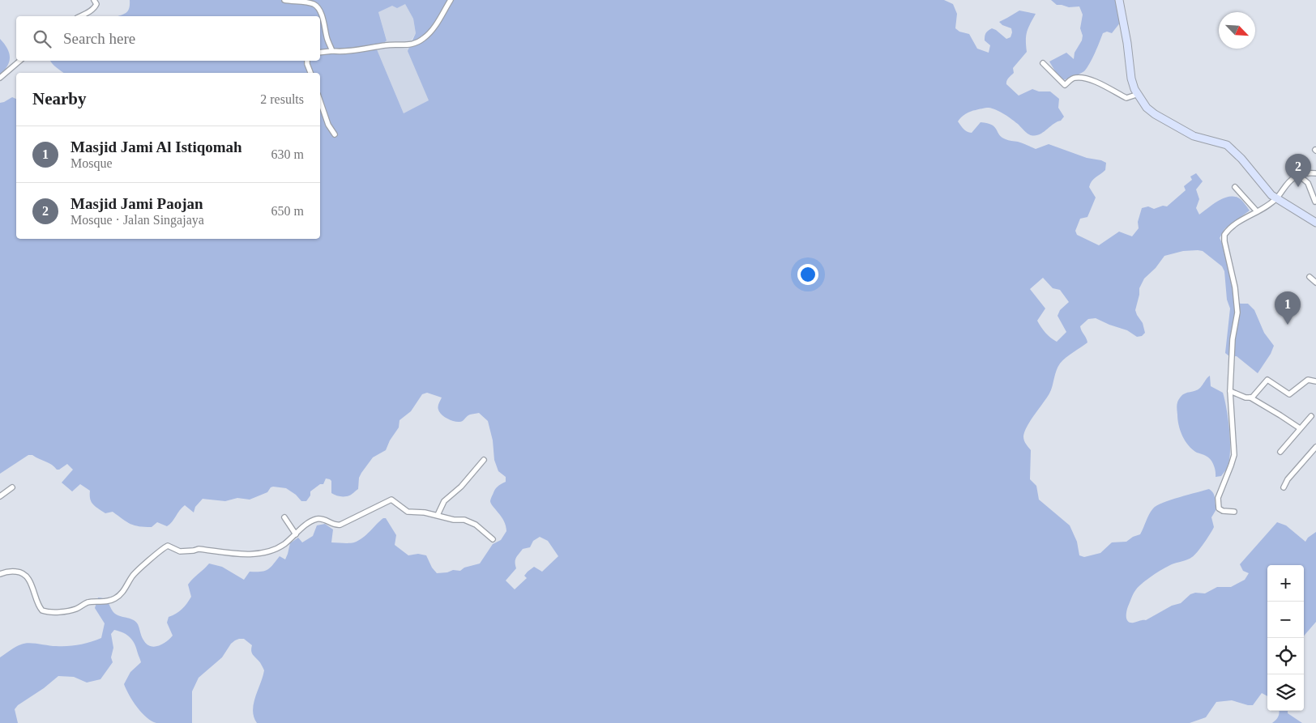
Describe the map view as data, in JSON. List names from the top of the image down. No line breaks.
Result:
{"north":"bottom right","page":{"search":"Search here","heading":["Nearby","2 results"],"list":[{"mark":"1","name":"Masjid Jami Al Istiqomah","note":"Mosque","value":"630 m"},{"mark":"2","name":"Masjid Jami Paojan","note":"Mosque · Jalan Singajaya","value":"650 m"}],"pins":["2","1"],"map_buttons":["+","−"]}}
